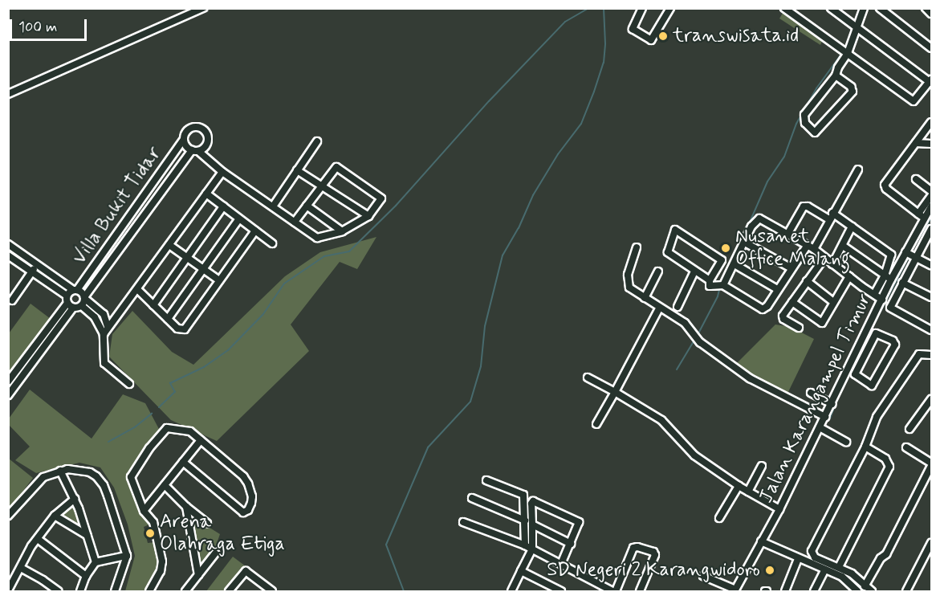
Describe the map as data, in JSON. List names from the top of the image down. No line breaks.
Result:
{"streets":{"street":["Villa Bukit Tidar","Jalan Karangampel Timur"]},"places":["transwisata.id","Nusanet Office Malang","Arena Olahraga Etiga","SD Negeri 2 Karangwidoro"],"scale_bar":"100 m"}
